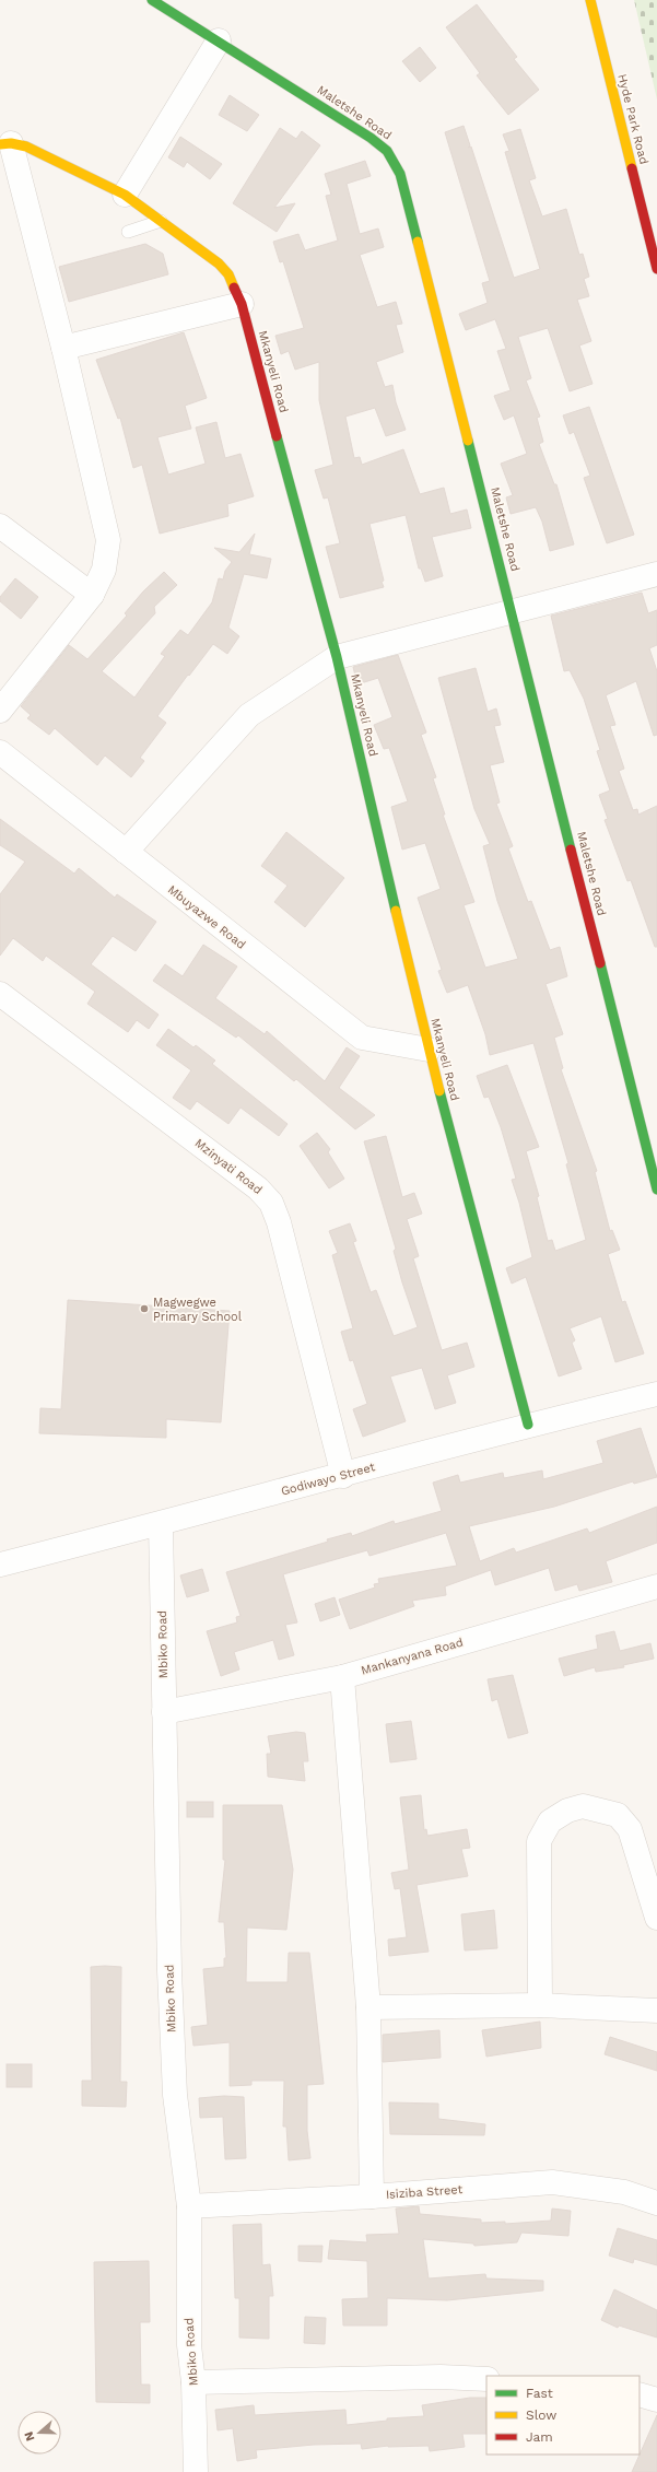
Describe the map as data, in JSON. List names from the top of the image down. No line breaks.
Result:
{"streets":{"street":["Maletshe Road","Hyde Park Road","Mkanyeli Road","Mbuyazwe Road","Mzinyati Road","Godiwayo Street","Mbiko Road","Mankanyana Road","Isiziba Street"]},"crossings":[["Mkanyeli Road","Mbuyazwe Road"],["Mkanyeli Road","Godiwayo Street"],["Mzinyati Road","Godiwayo Street"],["Godiwayo Street","Mbiko Road"],["Mbiko Road","Mankanyana Road"],["Mbiko Road","Isiziba Street"]],"places":["Magwegwe Primary School"],"legend":["Fast","Slow","Jam"],"north":"left"}
